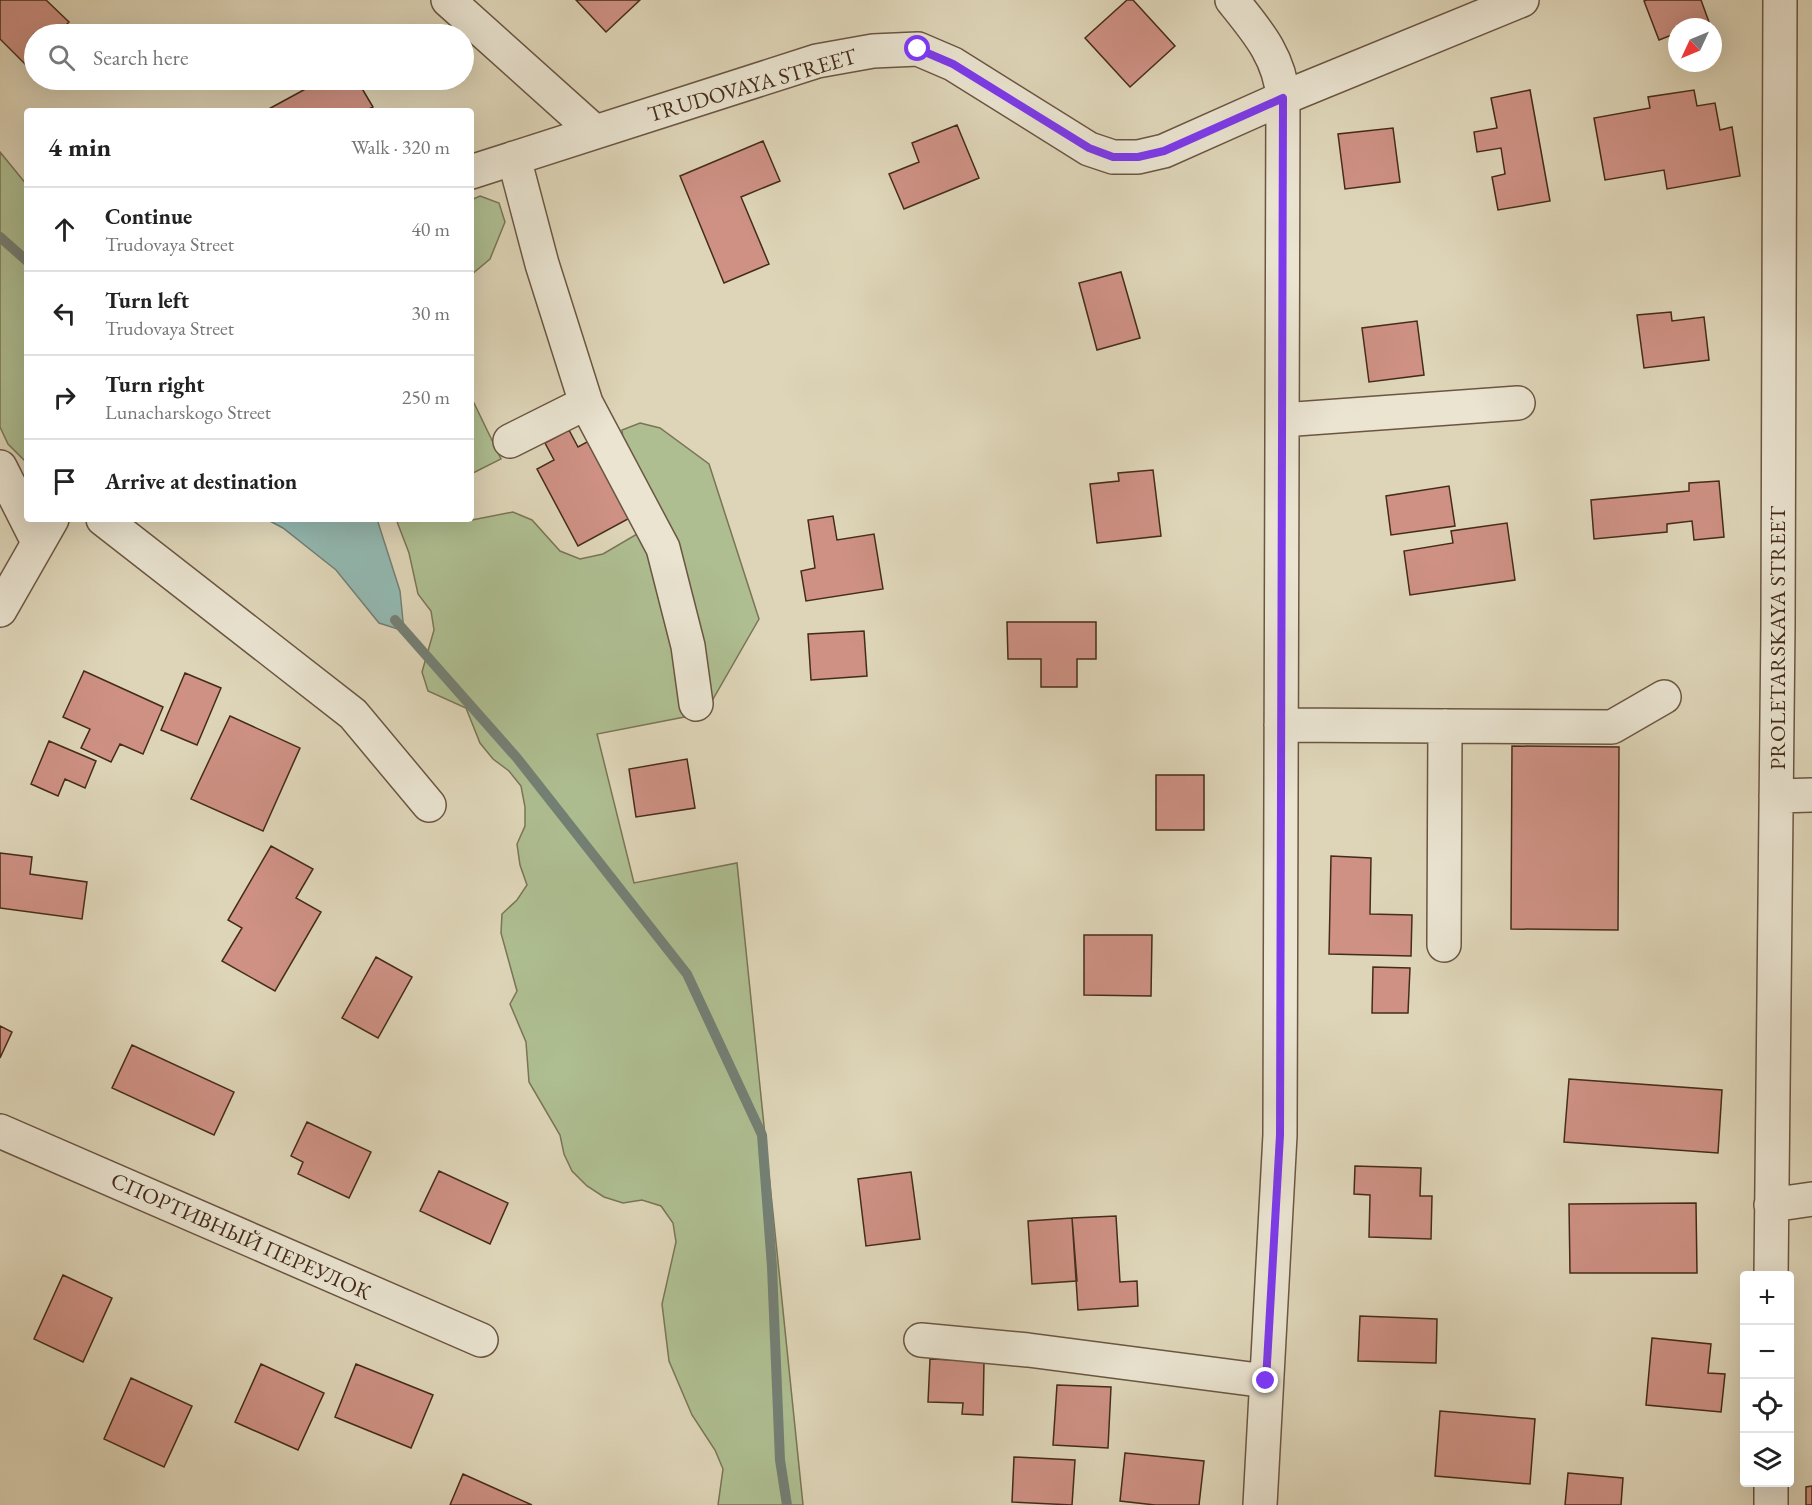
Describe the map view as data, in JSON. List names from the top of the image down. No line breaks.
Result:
{"streets":{"street":["TRUDOVAYA STREET","PROLETARSKAYA STREET","СПОРТИВНЫЙ ПЕРЕУЛОК"]},"north":"bottom left","page":{"search":"Search here","heading":["4 min","Walk · 320 m"],"list":[["Continue","Trudovaya Street","40 m"],["Turn left","Trudovaya Street","30 m"],["Turn right","Lunacharskogo Street","250 m"],"Arrive at destination"],"map_buttons":["+","−"]}}
